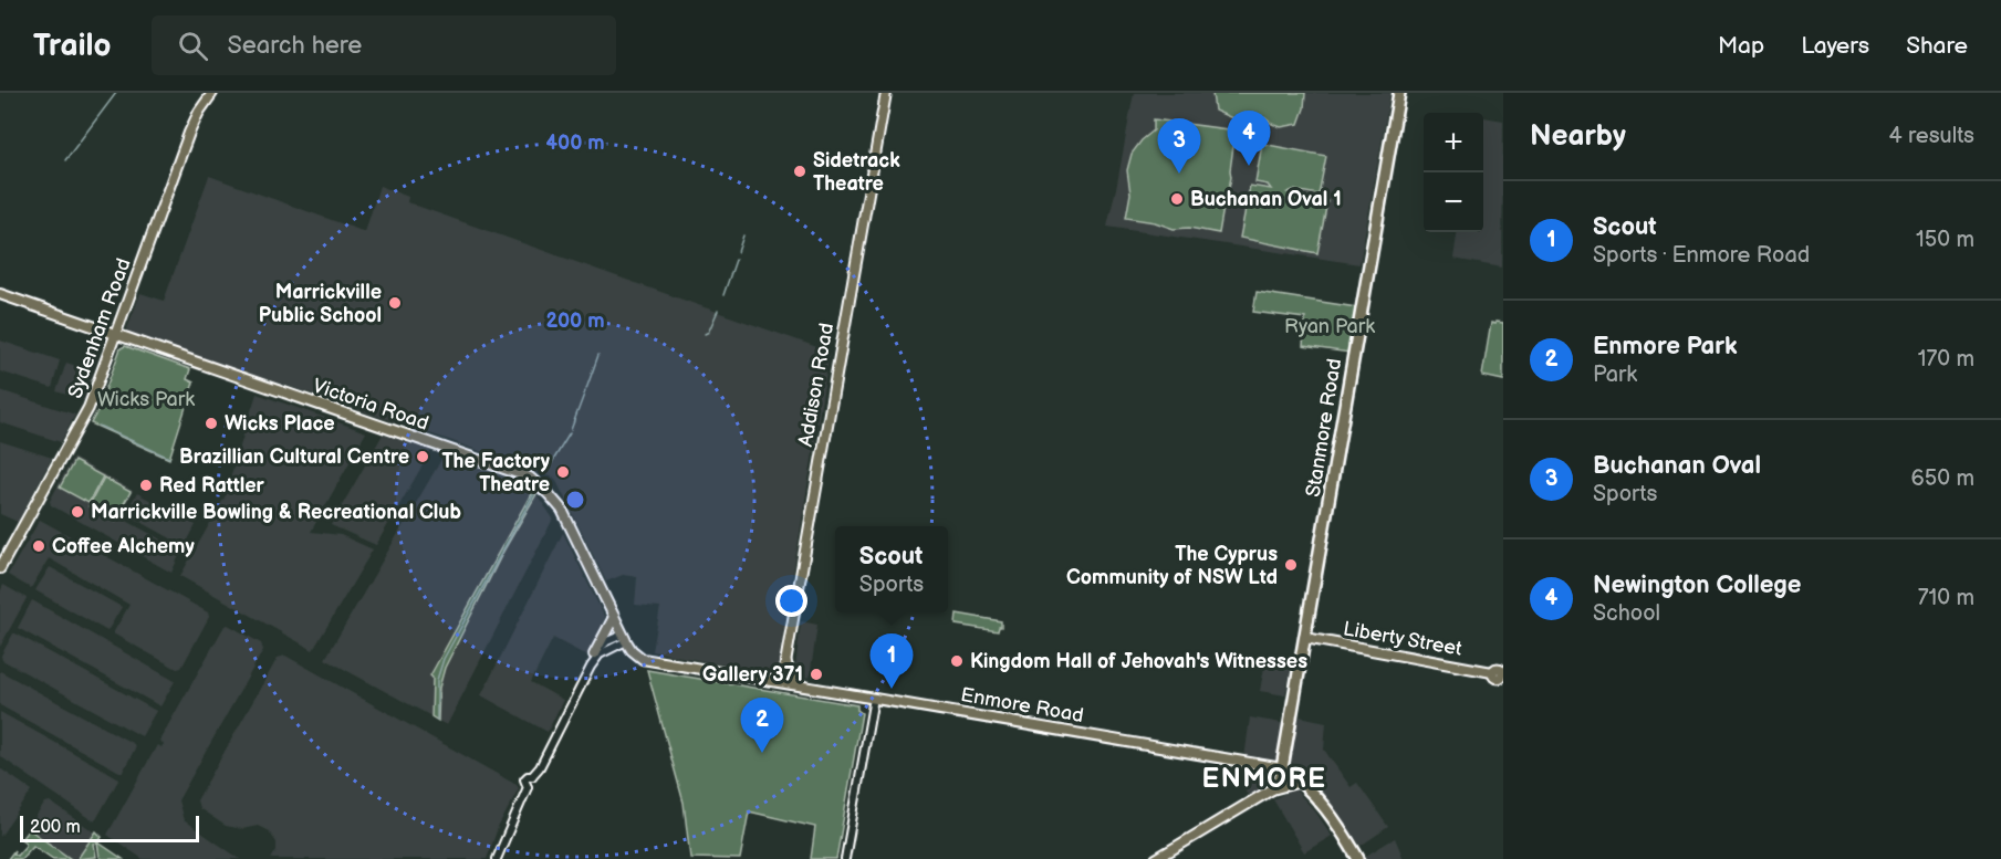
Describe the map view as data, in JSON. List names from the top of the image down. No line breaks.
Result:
{"streets":{"highway":["Stanmore Road","Enmore Road"],"main road":["Sydenham Road","Addison Road","Victoria Road","Liberty Street"]},"crossings":[["Sydenham Road","Victoria Road"],["Addison Road","Enmore Road"],["Victoria Road","Enmore Road"],["Stanmore Road","Liberty Street"],["Stanmore Road","Enmore Road"]],"districts":["ENMORE"],"parks":["Ryan Park","Wicks Park"],"places":["Sidetrack Theatre","Buchanan Oval 1","Marrickville Public School","Wicks Place","Brazillian Cultural Centre","The Factory Theatre","Red Rattler","Marrickville Bowling & Recreational Club","Coffee Alchemy","The Cyprus Community of NSW Ltd","Kingdom Hall of Jehovah's Witnesses","Gallery 371"],"scale_bar":"200 m","page":{"header":"Trailo","search":"Search here","nav":["Map","Layers","Share"],"heading":["Nearby","4 results"],"pins":["4","3","1","2"],"map_buttons":["+","−"],"list":[{"mark":"1","name":"Scout","note":"Sports · Enmore Road","value":"150 m"},{"mark":"2","name":"Enmore Park","note":"Park","value":"170 m"},{"mark":"3","name":"Buchanan Oval","note":"Sports","value":"650 m"},{"mark":"4","name":"Newington College","note":"School","value":"710 m"}],"popup":["Scout","Sports"],"scale":"200 m"},"rings":["400 m","200 m"]}
